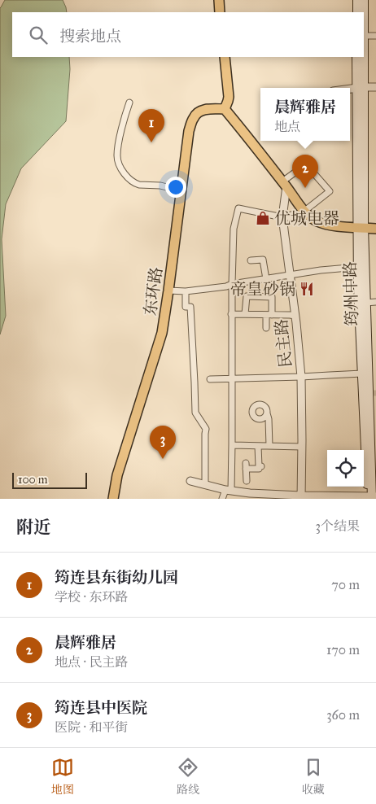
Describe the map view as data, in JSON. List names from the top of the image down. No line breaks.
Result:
{"streets":{"main road":["东环路","筠州中路"],"street":["民主路"]},"places":{"shop":["优城电器"],"restaurant":["帝皇砂锅"]},"scale_bar":"100 m","page":{"search":"搜索地点","popup":["晨辉雅居","地点"],"pins":["1","2","3"],"scale":"100 m","heading":["附近","3个结果"],"list":[{"mark":"1","name":"筠连县东街幼儿园","note":"学校 · 东环路","value":"70 m"},{"mark":"2","name":"晨辉雅居","note":"地点 · 民主路","value":"170 m"},{"mark":"3","name":"筠连县中医院","note":"医院 · 和平街","value":"360 m"}],"nav":["地图","路线","收藏"]}}
